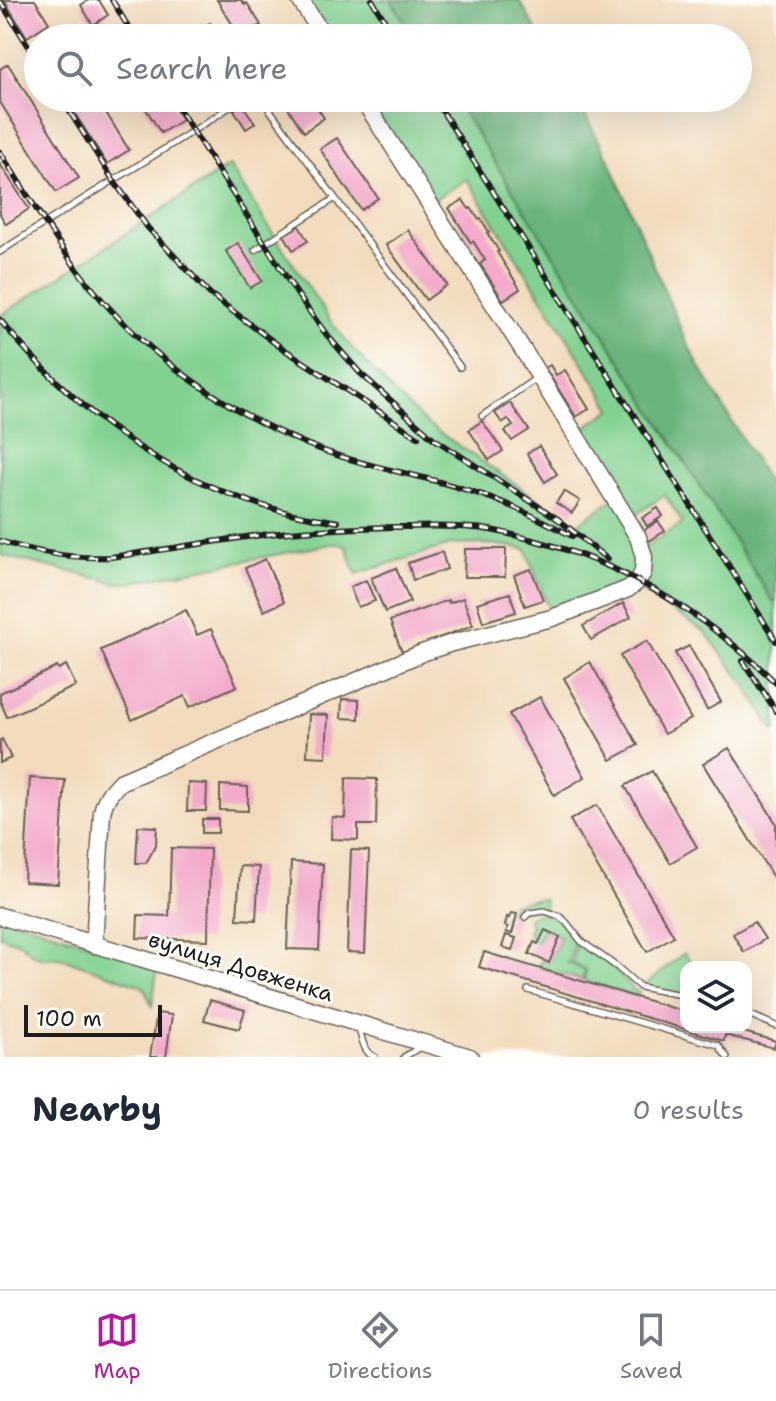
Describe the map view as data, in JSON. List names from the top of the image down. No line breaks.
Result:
{"streets":{"street":["вулиця Довженка"]},"scale_bar":"100 m","page":{"search":"Search here","scale":"100 m","heading":["Nearby","0 results"],"nav":["Map","Directions","Saved"]}}
